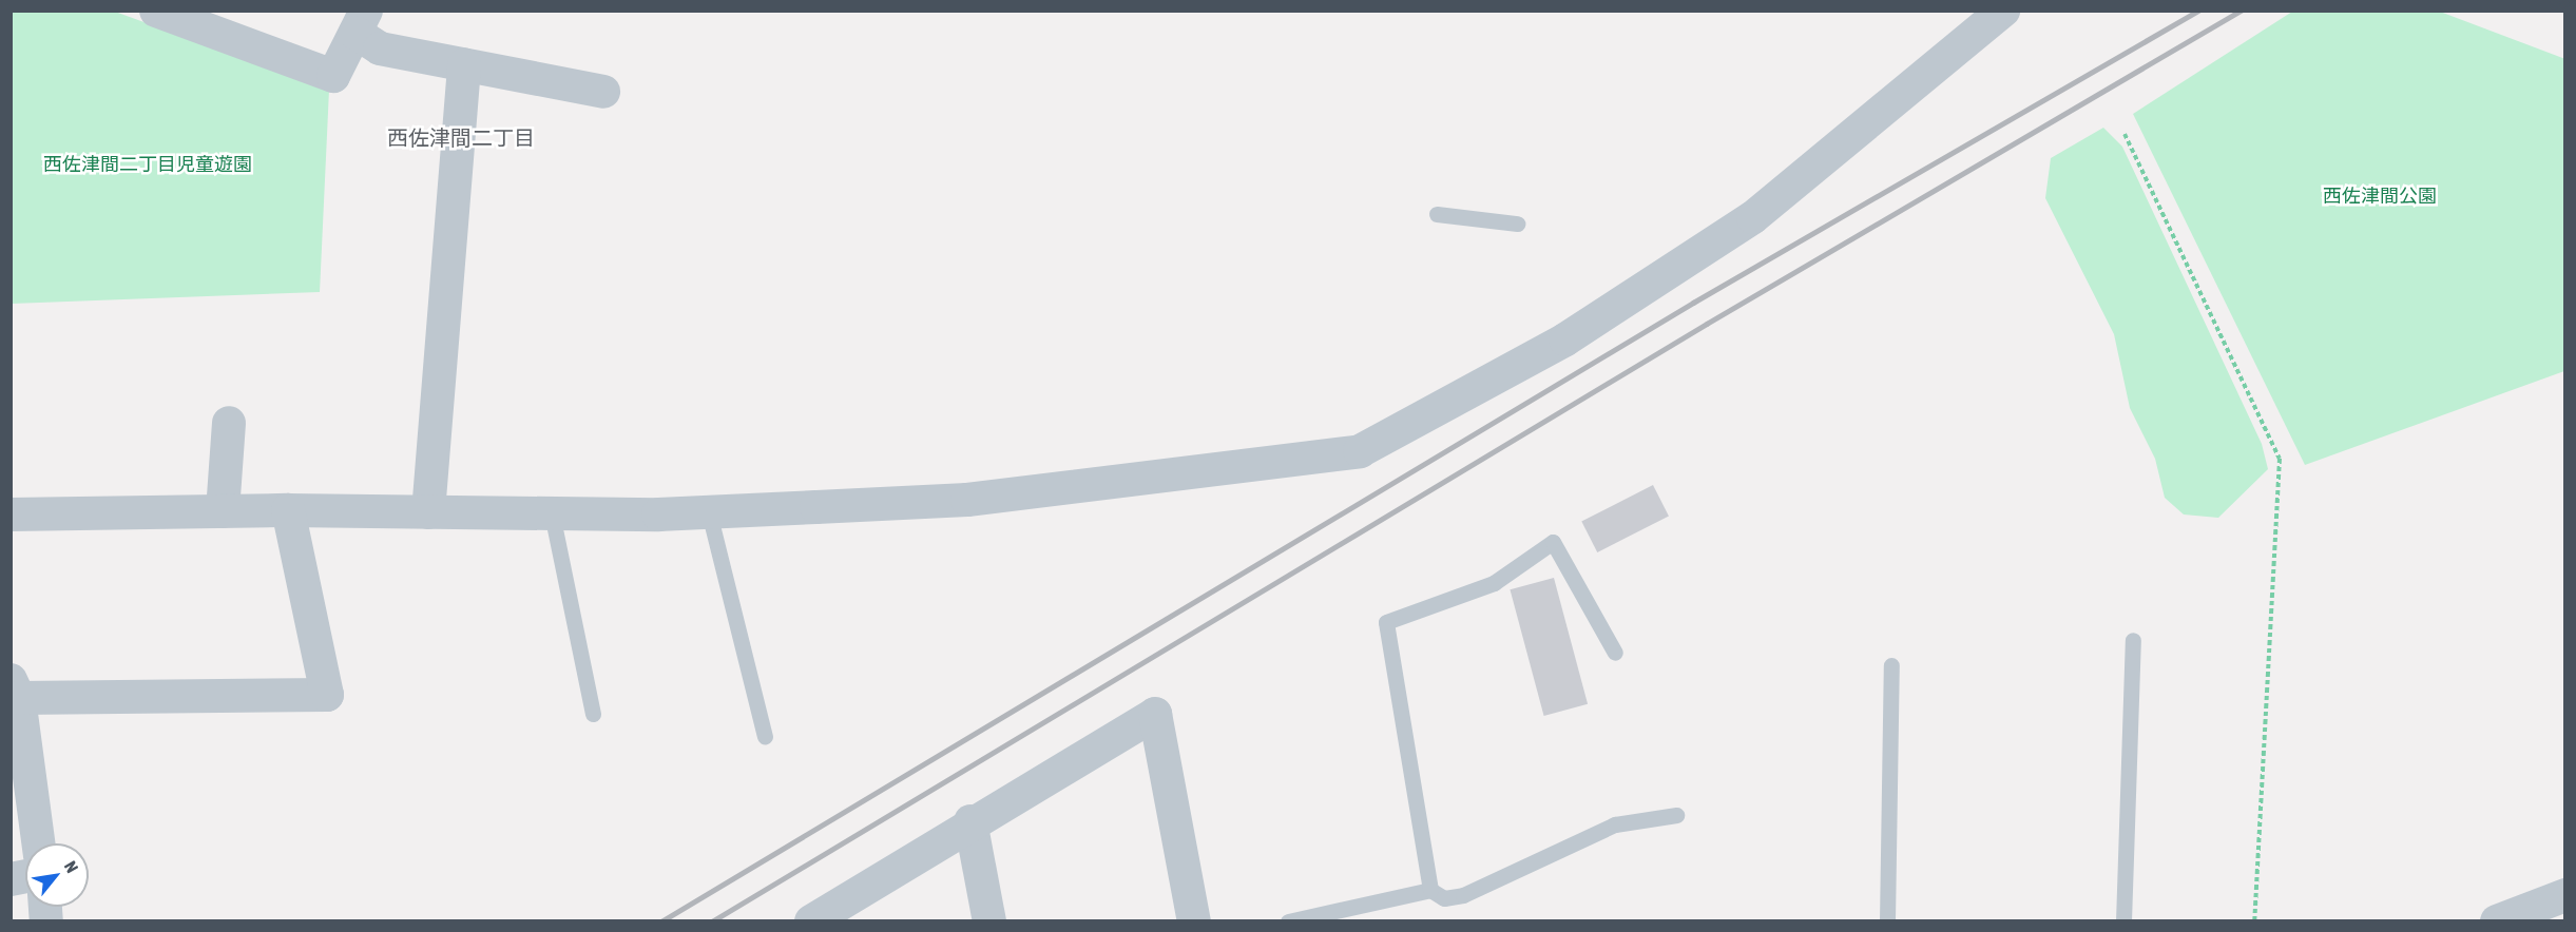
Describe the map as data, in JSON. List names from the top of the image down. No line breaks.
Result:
{"districts":["西佐津間二丁目"],"parks":["西佐津間二丁目児童遊園","西佐津間公園"],"north":"top right"}
